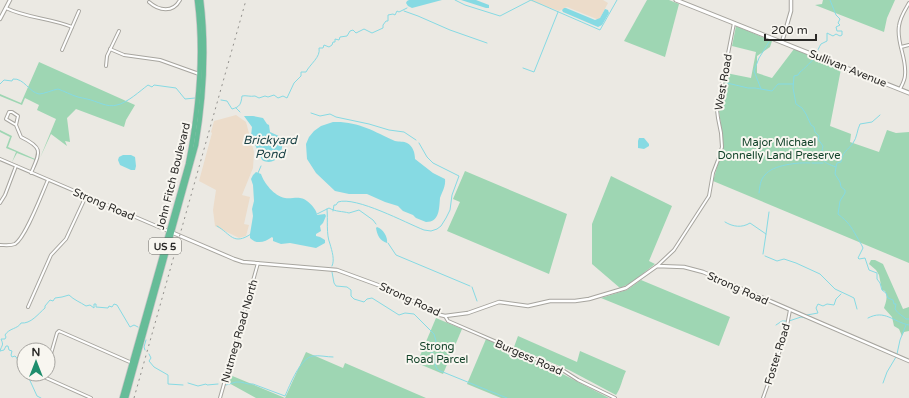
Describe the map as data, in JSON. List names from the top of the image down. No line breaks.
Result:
{"streets":{"highway":["John Fitch Boulevard","US 5"],"main road":["Sullivan Avenue"],"street":["West Road","Strong Road","Nutmeg Road North","Foster Road","Burgess Road"]},"crossings":[["Sullivan Avenue","West Road"],["West Road","Strong Road"],["John Fitch Boulevard","Strong Road"],["Strong Road","Nutmeg Road North"],["Strong Road","Foster Road"],["Strong Road","Burgess Road"]],"water":["Brickyard Pond"],"parks":["Major Michael Donnelly Land Preserve","Strong Road Parcel"],"scale_bar":"200 m","north":"top"}
